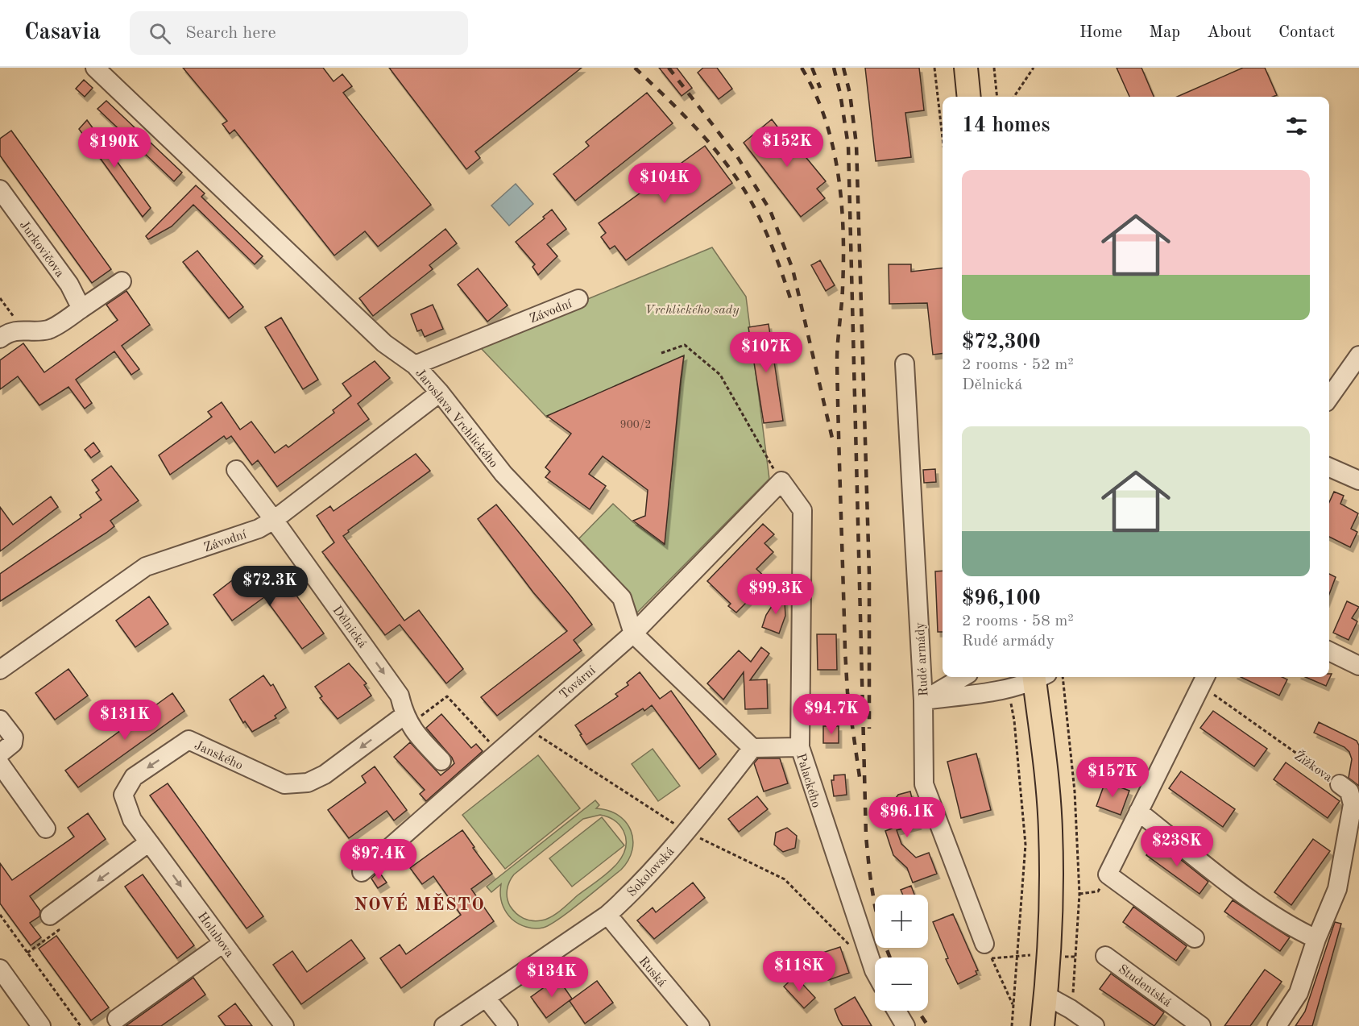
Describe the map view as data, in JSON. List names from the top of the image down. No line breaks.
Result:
{"streets":{"street":["Jurkovičova","Závodní","Jaroslava Vrchlického","Dělnická","Rudé armády","Tovární","Janského","Žižkova","Palackého","Sokolovská","Holubova","Ruská","Studentská"]},"crossings":[["Závodní","Jaroslava Vrchlického"],["Závodní","Dělnická"],["Jaroslava Vrchlického","Tovární"],["Jaroslava Vrchlického","Sokolovská"],["Dělnická","Janského"],["Tovární","Palackého"],["Janského","Holubova"],["Sokolovská","Ruská"]],"one_way":["Dělnická","Holubova"],"districts":["NOVÉ MĚSTO"],"parks":["Vrchlického sady"],"house_numbers":["900/2"],"page":{"header":"Casavia","search":"Search here","nav":["Home","Map","About","Contact"],"heading":"14 homes","price":["$152K","$190K","$104K","$107K","$72.3K","$99.3K","$94.7K","$131K","$157K","$96.1K","$238K","$97.4K","$118K","$134K"],"list":[{"name":"$72,300","note":"2 rooms · 52 m² · Dělnická"},{"name":"$96,100","note":"2 rooms · 58 m² · Rudé armády"}],"map_buttons":["+","−"]}}
